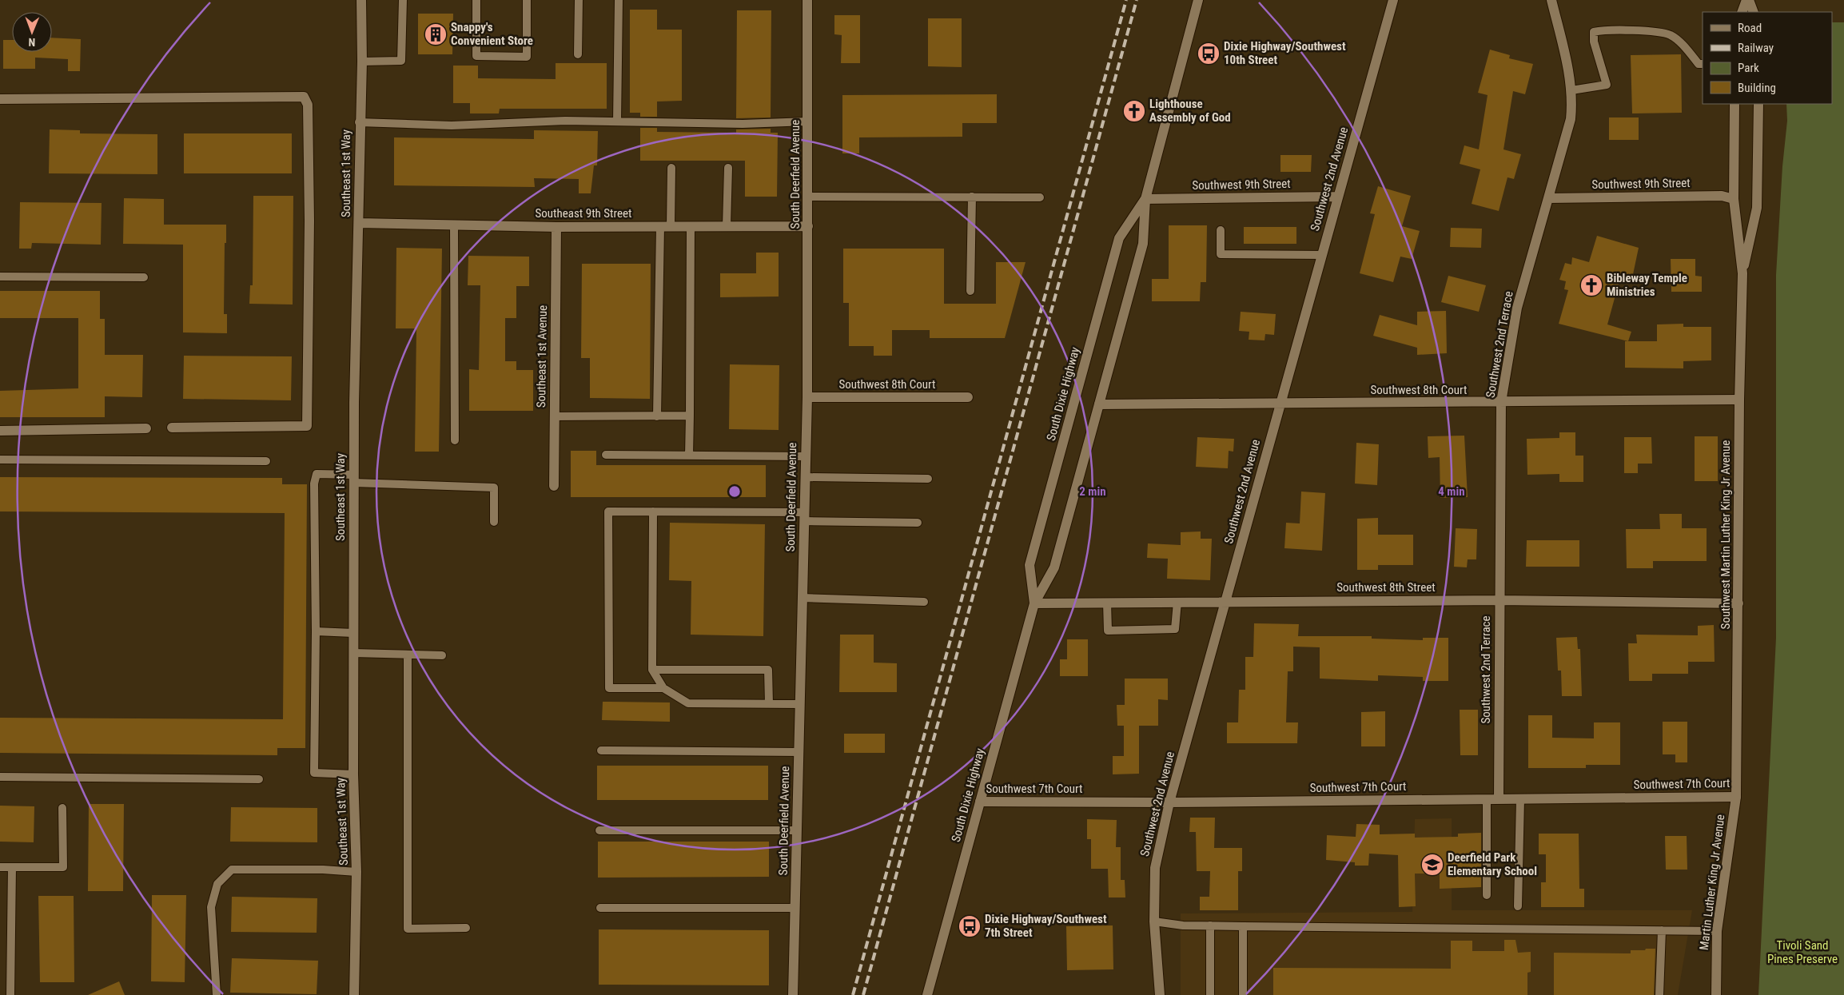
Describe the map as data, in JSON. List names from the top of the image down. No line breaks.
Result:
{"streets":{"street":["Southeast 1st Way","South Deerfield Avenue","Southwest 2nd Avenue","Southwest 9th Street","Southeast 9th Street","Southwest 2nd Terrace","Southeast 1st Avenue","Southwest 8th Court","South Dixie Highway","Southwest Martin Luther King Jr Avenue","Southwest 8th Street","Southwest 7th Court","Martin Luther King Jr Avenue"]},"crossings":[["Southeast 1st Way","Southeast 9th Street"],["South Deerfield Avenue","Southeast 9th Street"],["South Deerfield Avenue","Southwest 8th Court"],["Southwest 2nd Avenue","Southwest 9th Street"],["Southwest 2nd Avenue","Southwest 8th Court"],["Southwest 2nd Avenue","Southwest 8th Street"],["Southwest 2nd Avenue","Southwest 7th Court"],["Southwest 9th Street","Southwest 2nd Terrace"],["Southwest 9th Street","South Dixie Highway"],["Southwest 9th Street","Southwest Martin Luther King Jr Avenue"],["Southeast 9th Street","Southeast 1st Avenue"],["Southwest 2nd Terrace","Southwest 8th Court"],["Southwest 2nd Terrace","Southwest 8th Street"],["Southwest 2nd Terrace","Southwest 7th Court"],["Southwest 8th Court","South Dixie Highway"],["Southwest 8th Court","Southwest Martin Luther King Jr Avenue"],["South Dixie Highway","Southwest 8th Street"],["South Dixie Highway","Southwest 7th Court"],["Southwest Martin Luther King Jr Avenue","Southwest 8th Street"],["Southwest Martin Luther King Jr Avenue","Southwest 7th Court"],["Southwest Martin Luther King Jr Avenue","Martin Luther King Jr Avenue"],["Southwest 7th Court","Martin Luther King Jr Avenue"]],"parks":["Tivoli Sand Pines Preserve"],"places":{"building":["Snappy's Convenient Store"],"bus stop":["Dixie Highway/Southwest 10th Street","Dixie Highway/Southwest 7th Street"],"church":["Lighthouse Assembly of God","Bibleway Temple Ministries"],"school or university":["Deerfield Park Elementary School"]},"legend":["Road","Railway","Park","Building"],"north":"bottom","rings":["2 min","4 min"]}
